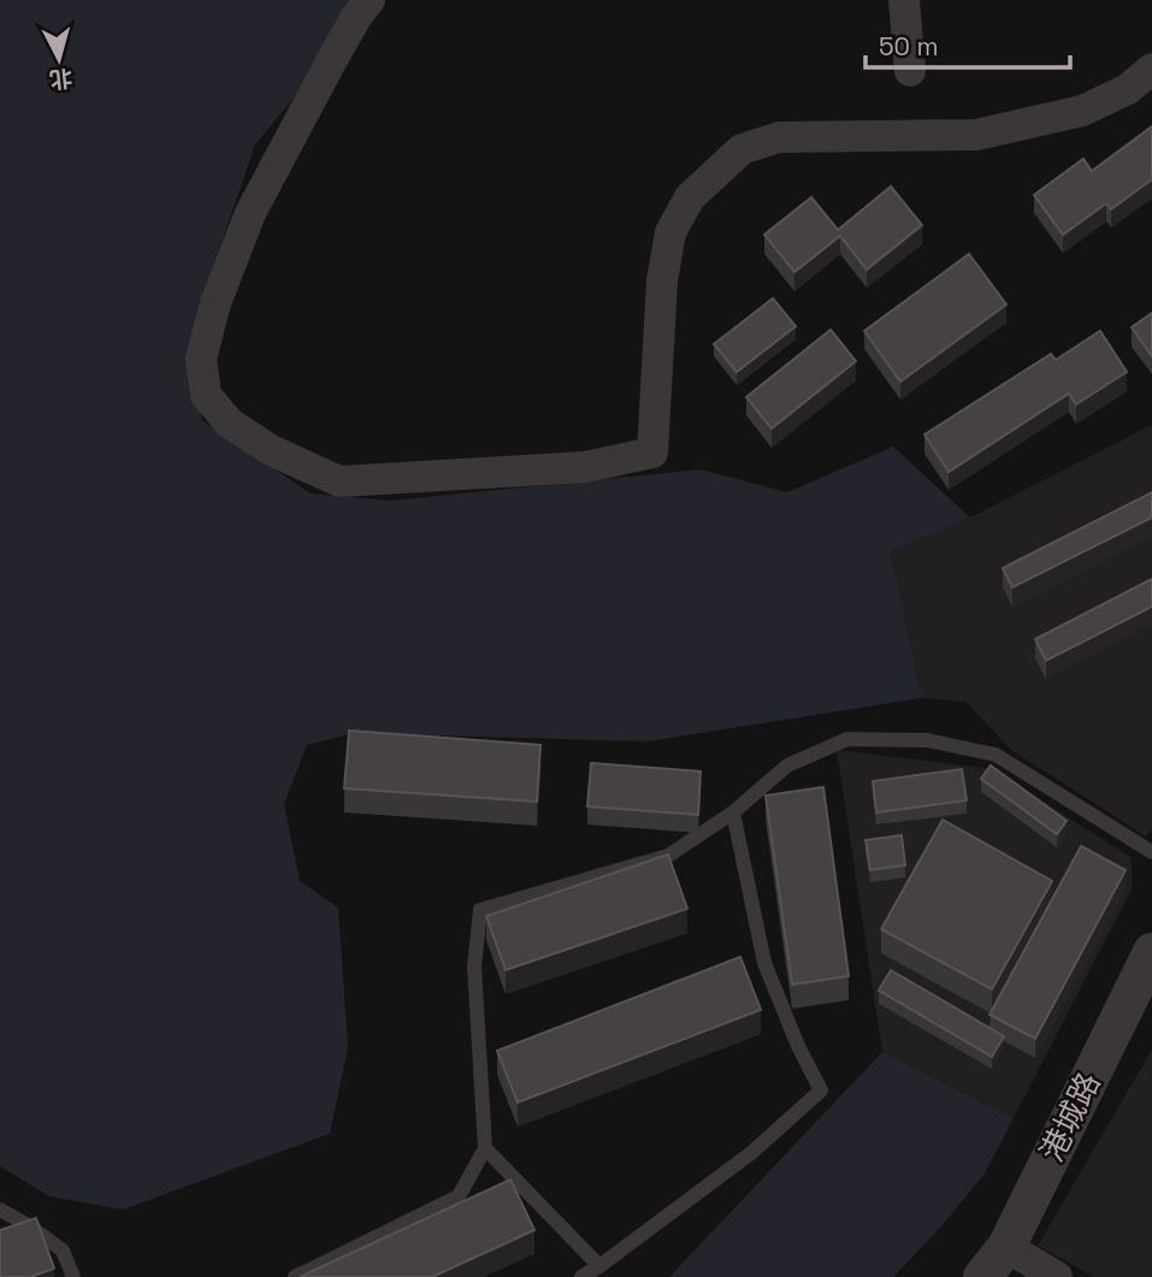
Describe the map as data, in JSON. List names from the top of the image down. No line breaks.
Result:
{"streets":{"street":["港城路"]},"scale_bar":"50 m","north":"bottom"}
